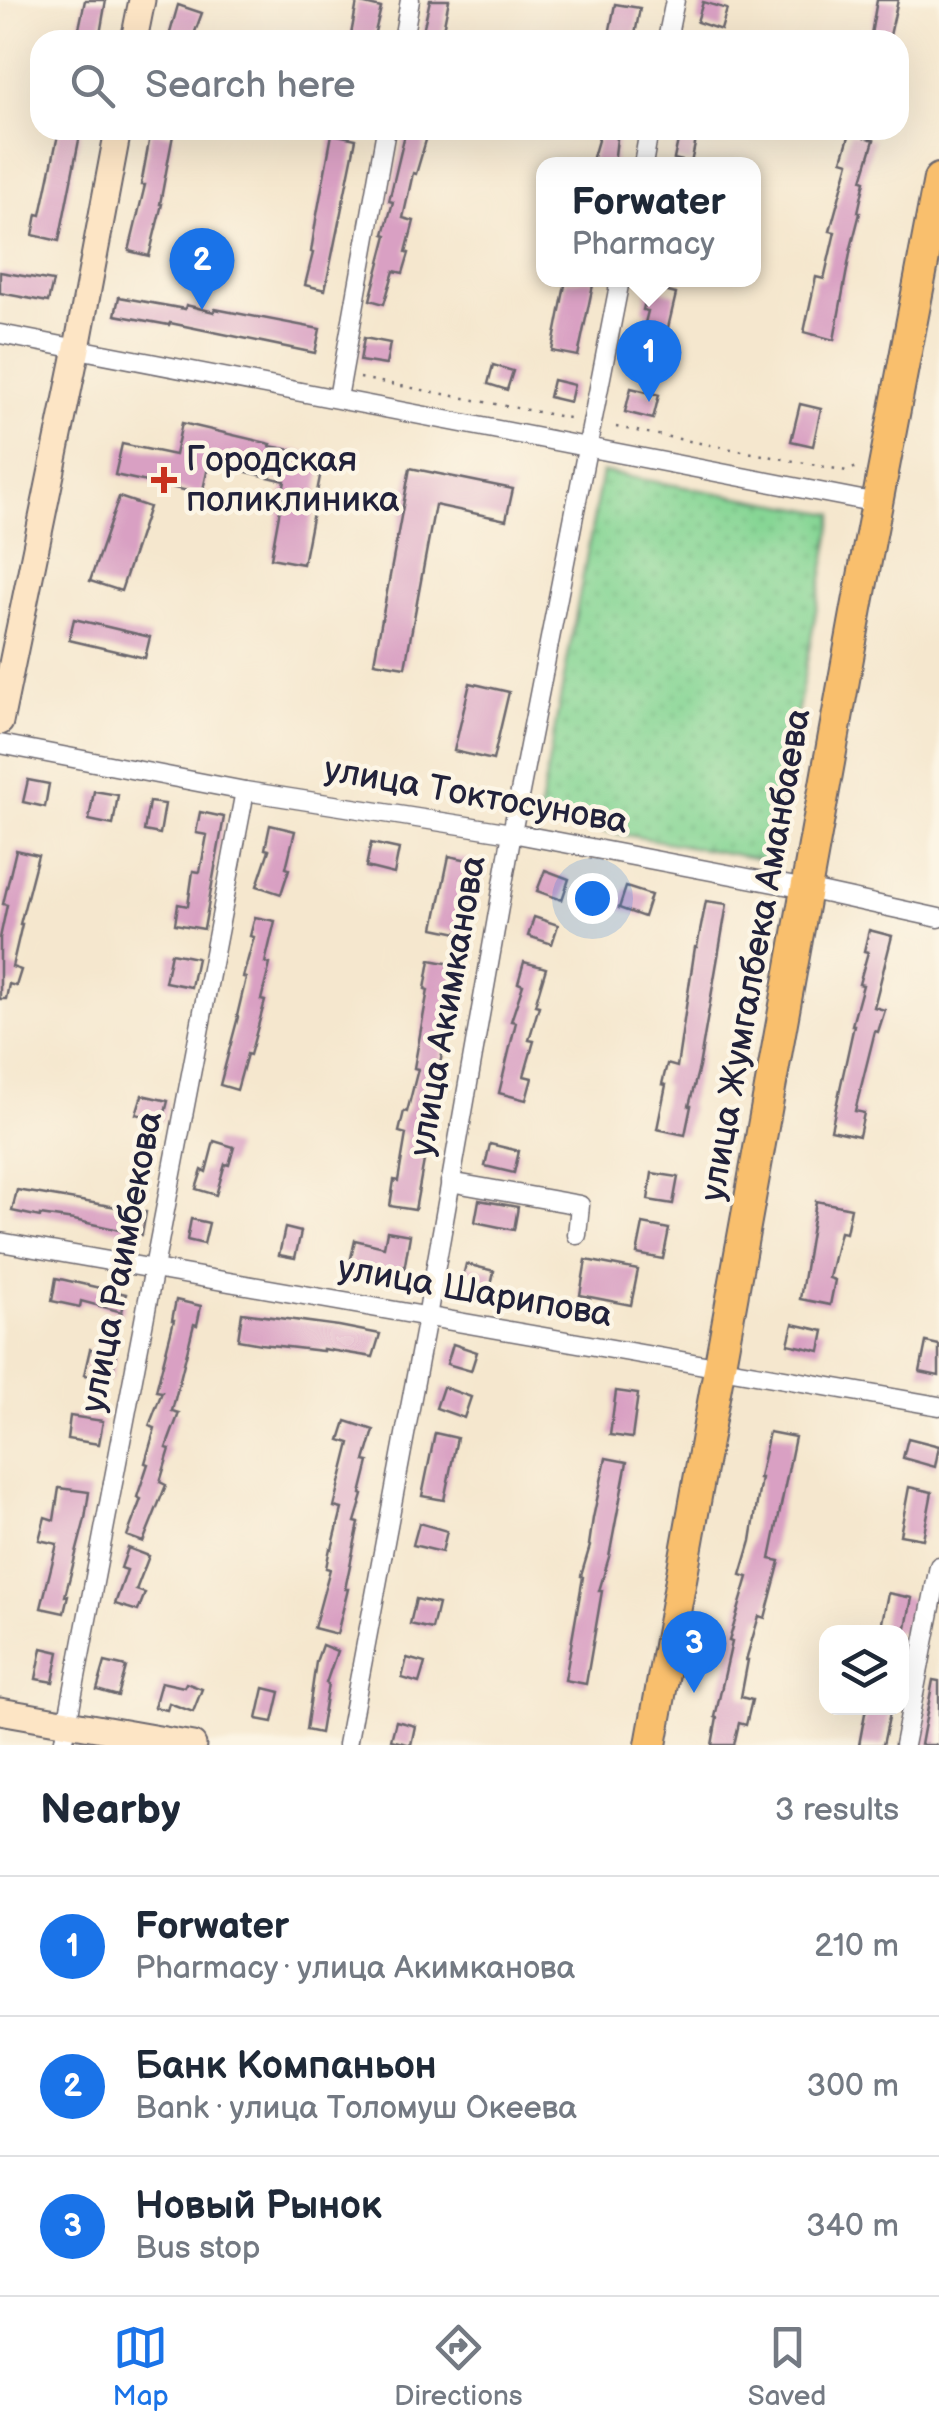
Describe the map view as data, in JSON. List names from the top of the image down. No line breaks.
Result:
{"streets":{"main road":["улица Жумгалбека Аманбаева"],"street":["улица Токтосунова","улица Акимканова","улица Раимбекова","улица Шарипова"]},"crossings":[["улица Токтосунова","улица Жумгалбека Аманбаева"],["улица Токтосунова","улица Акимканова"],["улица Токтосунова","улица Раимбекова"],["улица Жумгалбека Аманбаева","улица Шарипова"],["улица Акимканова","улица Шарипова"],["улица Раимбекова","улица Шарипова"]],"places":{"health":["Городская поликлиника"]},"page":{"search":"Search here","popup":["Forwater","Pharmacy"],"pins":["2","1","3"],"heading":["Nearby","3 results"],"list":[{"mark":"1","name":"Forwater","note":"Pharmacy · улица Акимканова","value":"210 m"},{"mark":"2","name":"Банк Компаньон","note":"Bank · улица Толомуш Океева","value":"300 m"},{"mark":"3","name":"Новый Рынок","note":"Bus stop","value":"340 m"}],"nav":["Map","Directions","Saved"]}}
